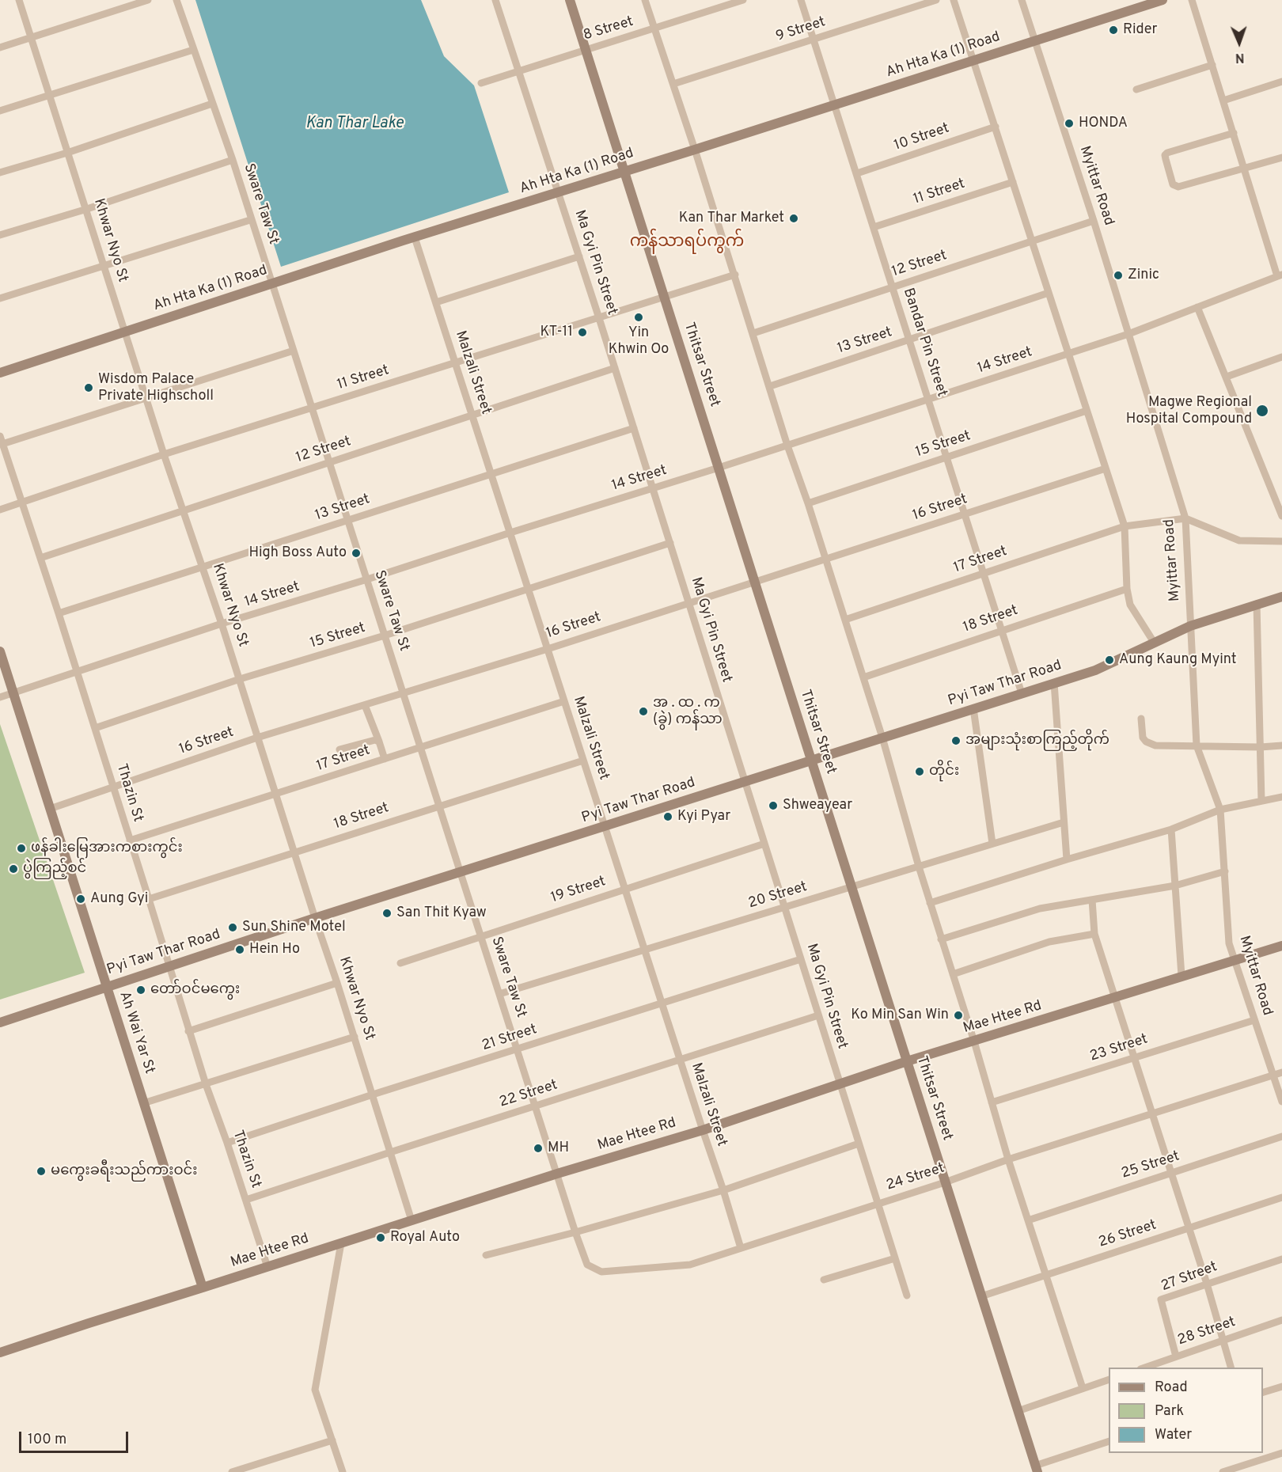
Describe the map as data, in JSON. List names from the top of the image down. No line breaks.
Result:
{"streets":{"street":["8 Street","9 Street","Ah Hta Ka (1) Road","10 Street","Myittar Road","11 Street","Sware Taw St","Khwar Nyo St","Ma Gyi Pin Street","12 Street","13 Street","Bandar Pin Street","14 Street","Thitsar Street","Malzali Street","15 Street","16 Street","17 Street","18 Street","Pyi Taw Thar Road","Thazin St","19 Street","20 Street","Mae Htee Rd","Ah Wai Yar St","21 Street","23 Street","22 Street","25 Street","24 Street","26 Street","27 Street","28 Street"]},"crossings":[["8 Street","Ma Gyi Pin Street"],["8 Street","Thitsar Street"],["9 Street","Bandar Pin Street"],["Ah Hta Ka (1) Road","Myittar Road"],["Ah Hta Ka (1) Road","Sware Taw St"],["Ah Hta Ka (1) Road","Khwar Nyo St"],["Ah Hta Ka (1) Road","Ma Gyi Pin Street"],["Ah Hta Ka (1) Road","Bandar Pin Street"],["Ah Hta Ka (1) Road","Thitsar Street"],["Ah Hta Ka (1) Road","Malzali Street"],["10 Street","Bandar Pin Street"],["Myittar Road","12 Street"],["Myittar Road","14 Street"],["Myittar Road","17 Street"],["Myittar Road","Pyi Taw Thar Road"],["Myittar Road","Mae Htee Rd"],["Myittar Road","23 Street"],["Myittar Road","24 Street"],["11 Street","Sware Taw St"],["11 Street","Khwar Nyo St"],["11 Street","Ma Gyi Pin Street"],["11 Street","Bandar Pin Street"],["11 Street","Thitsar Street"],["11 Street","Malzali Street"],["11 Street","Thazin St"],["Sware Taw St","12 Street"],["Sware Taw St","13 Street"],["Sware Taw St","14 Street"],["Sware Taw St","15 Street"],["Sware Taw St","16 Street"],["Sware Taw St","17 Street"],["Sware Taw St","18 Street"],["Sware Taw St","Pyi Taw Thar Road"],["Sware Taw St","19 Street"],["Sware Taw St","20 Street"],["Sware Taw St","Mae Htee Rd"],["Sware Taw St","21 Street"],["Sware Taw St","22 Street"],["Sware Taw St","24 Street"],["Khwar Nyo St","12 Street"],["Khwar Nyo St","13 Street"],["Khwar Nyo St","14 Street"],["Khwar Nyo St","15 Street"],["Khwar Nyo St","16 Street"],["Khwar Nyo St","17 Street"],["Khwar Nyo St","18 Street"],["Khwar Nyo St","Pyi Taw Thar Road"],["Khwar Nyo St","Mae Htee Rd"],["Khwar Nyo St","21 Street"],["Khwar Nyo St","22 Street"],["Ma Gyi Pin Street","12 Street"],["Ma Gyi Pin Street","13 Street"],["Ma Gyi Pin Street","14 Street"],["Ma Gyi Pin Street","15 Street"],["Ma Gyi Pin Street","16 Street"],["Ma Gyi Pin Street","Pyi Taw Thar Road"],["Ma Gyi Pin Street","19 Street"],["Ma Gyi Pin Street","20 Street"],["Ma Gyi Pin Street","Mae Htee Rd"],["Ma Gyi Pin Street","21 Street"],["Ma Gyi Pin Street","22 Street"],["Ma Gyi Pin Street","24 Street"],["12 Street","Bandar Pin Street"],["12 Street","Malzali Street"],["12 Street","Thazin St"],["13 Street","Bandar Pin Street"],["13 Street","Malzali Street"],["13 Street","Thazin St"],["Bandar Pin Street","14 Street"],["Bandar Pin Street","15 Street"],["Bandar Pin Street","16 Street"],["Bandar Pin Street","17 Street"],["Bandar Pin Street","18 Street"],["Bandar Pin Street","Pyi Taw Thar Road"],["14 Street","Thitsar Street"],["14 Street","Malzali Street"],["14 Street","Thazin St"],["14 Street","Ah Wai Yar St"],["Thitsar Street","16 Street"],["Thitsar Street","Pyi Taw Thar Road"],["Thitsar Street","20 Street"],["Thitsar Street","Mae Htee Rd"],["Thitsar Street","24 Street"],["Thitsar Street","26 Street"],["Malzali Street","15 Street"],["Malzali Street","16 Street"],["Malzali Street","17 Street"],["Malzali Street","18 Street"],["Malzali Street","Pyi Taw Thar Road"],["Malzali Street","19 Street"],["Malzali Street","20 Street"],["Malzali Street","Mae Htee Rd"],["Malzali Street","21 Street"],["Malzali Street","22 Street"],["Malzali Street","24 Street"],["15 Street","Thazin St"],["16 Street","Thazin St"],["16 Street","Ah Wai Yar St"],["17 Street","Thazin St"],["18 Street","Thazin St"],["Pyi Taw Thar Road","Thazin St"],["Pyi Taw Thar Road","Ah Wai Yar St"],["Thazin St","Mae Htee Rd"],["Thazin St","21 Street"],["Thazin St","22 Street"],["Mae Htee Rd","Ah Wai Yar St"],["27 Street","28 Street"]],"districts":["ကန်သာရပ်ကွက်"],"water":["Kan Thar Lake"],"places":["Rider","HONDA","Kan Thar Market","Zinic","Yin Khwin Oo","KT-11","Wisdom Palace Private Highscholl","Magwe Regional Hospital Compound","High Boss Auto","Aung Kaung Myint","အ . ထ . က (ခွဲ) ကန်သာ","အများသုံးစာကြည့်တိုက်","တိုင်း","Shweayear","Kyi Pyar","ဖန်ခါးမြေအားကစားကွင်း","ပွဲကြည့်စင်","Aung Gyi","San Thit Kyaw","Sun Shine Motel","Hein Ho","တော်ဝင်မကွေး","Ko Min San Win","MH","မကွေးခရီးသည်ကားဝင်း","Royal Auto"],"legend":["Road","Park","Water"],"scale_bar":"100 m","north":"bottom"}
